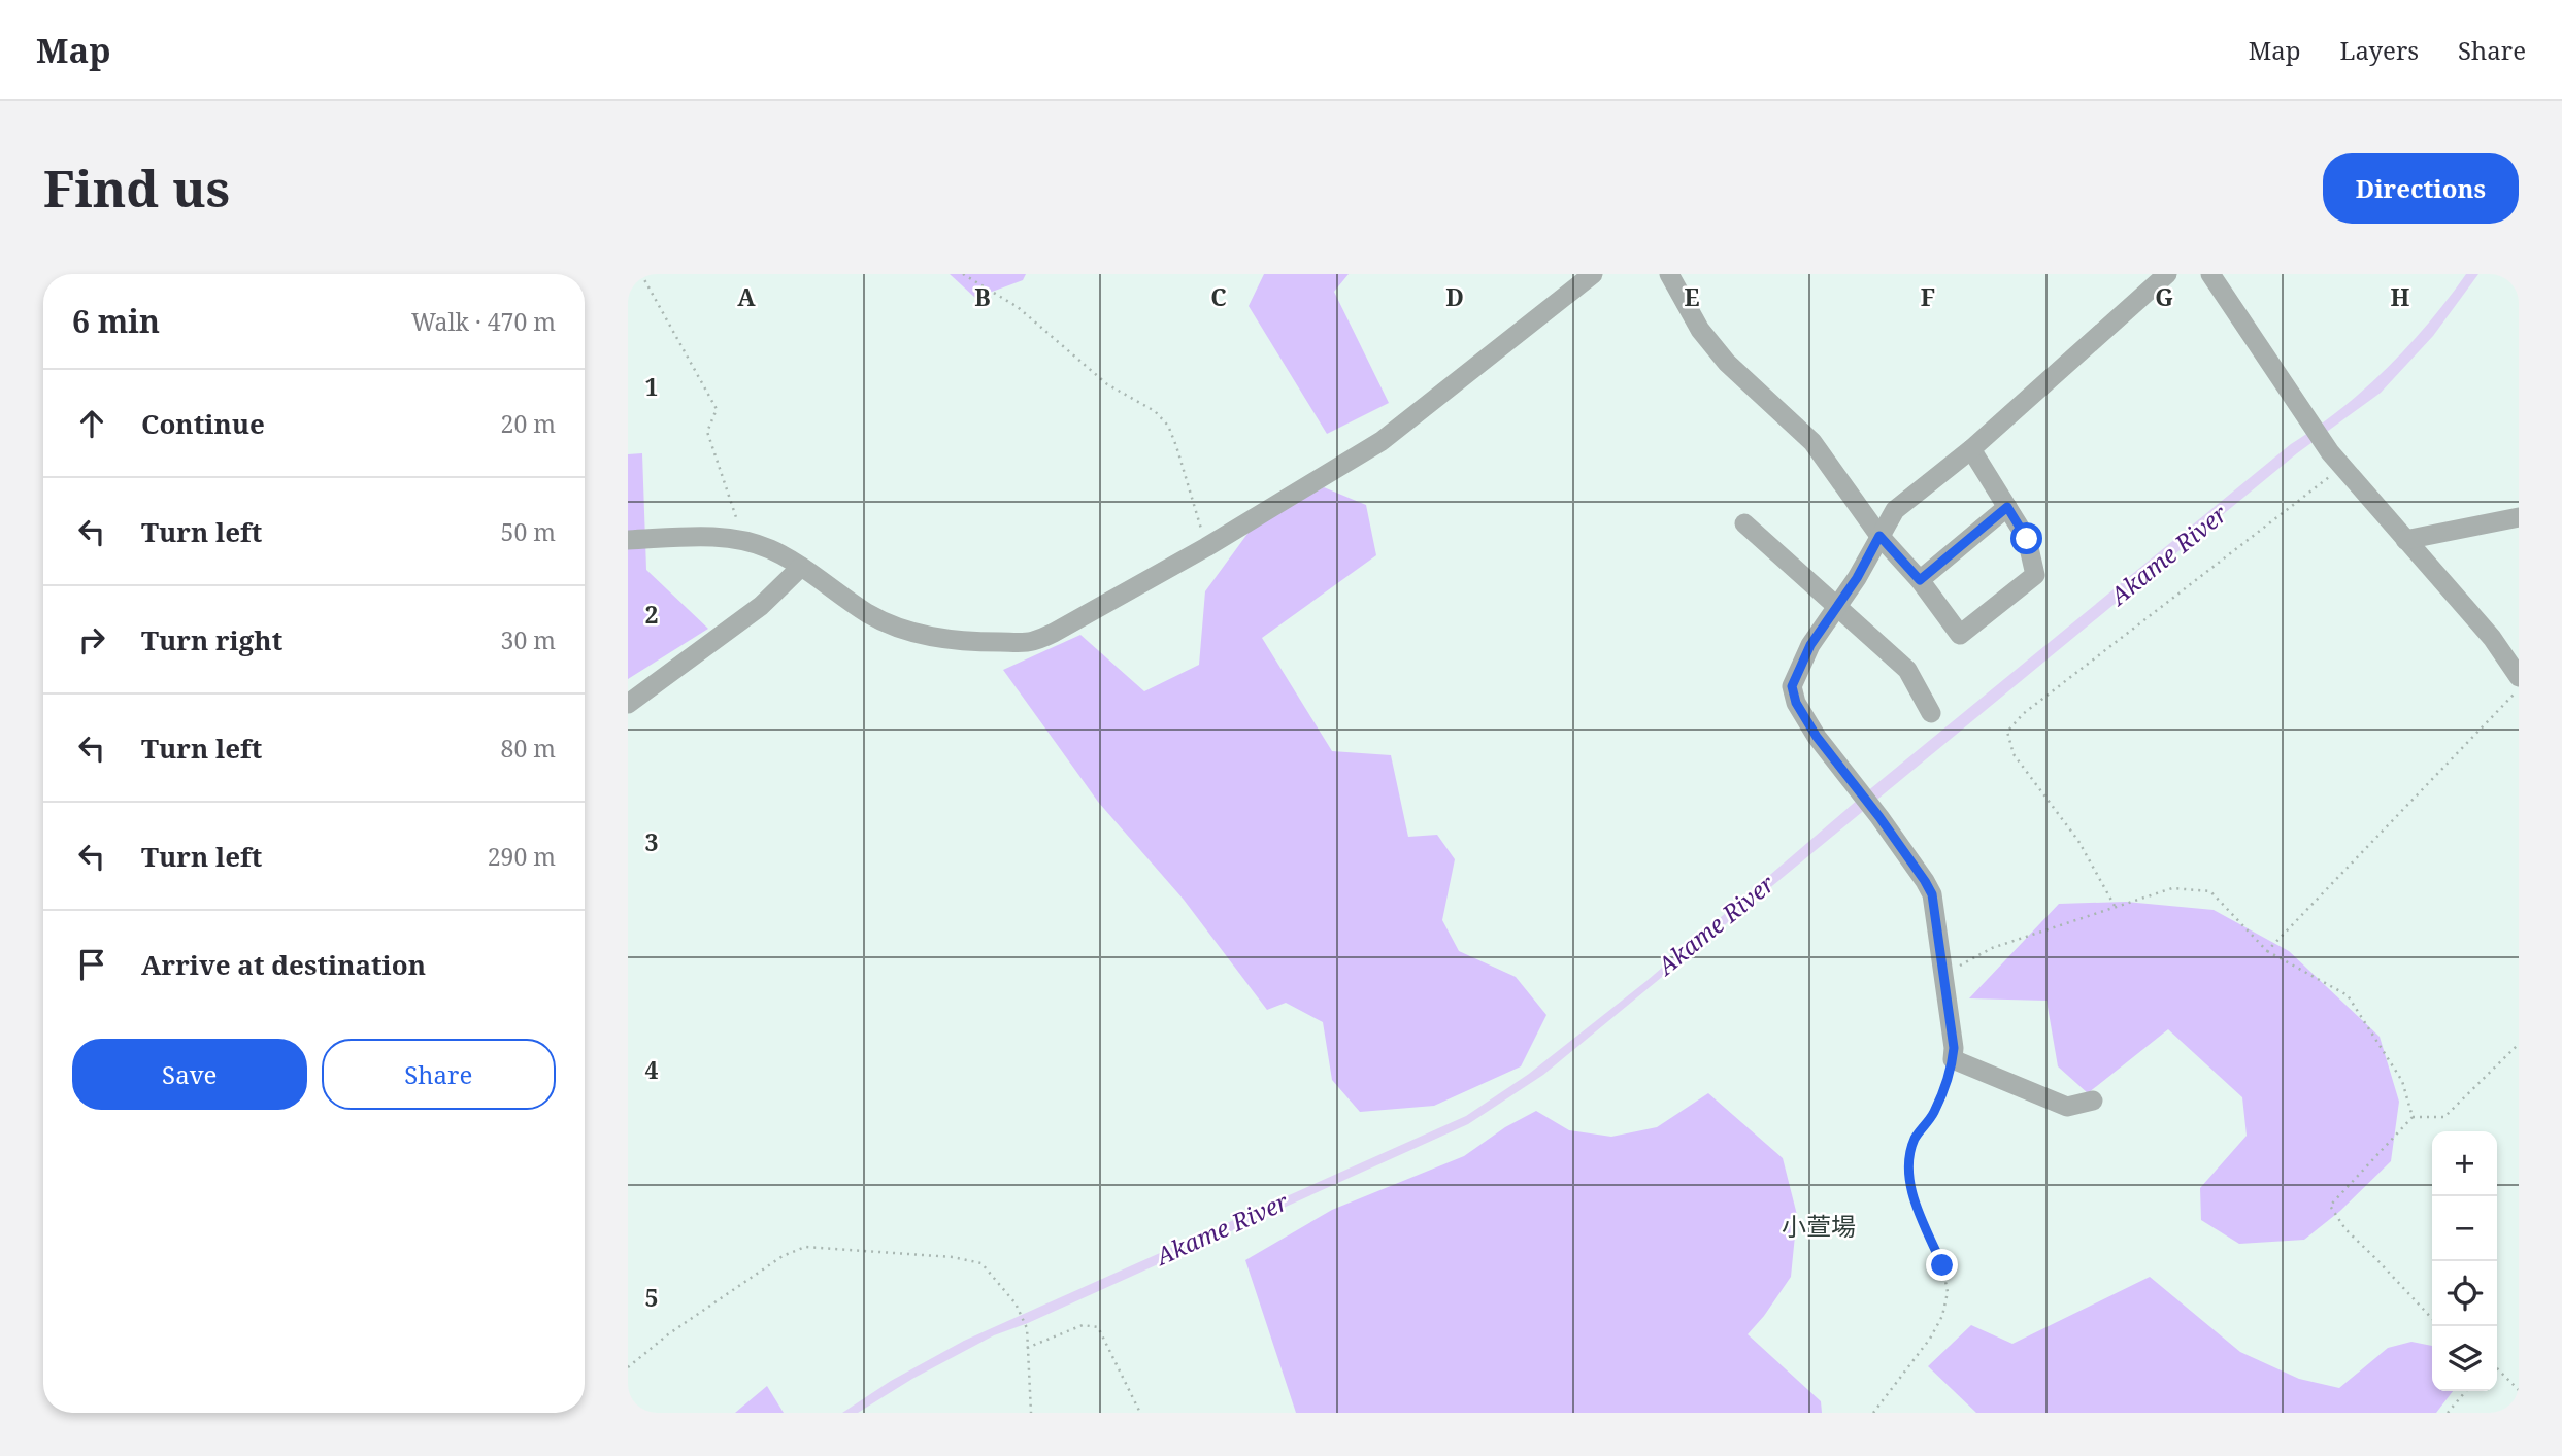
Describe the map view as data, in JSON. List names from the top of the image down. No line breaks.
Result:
{"districts":["小萱場"],"water":["Akame River"],"page":{"header":"Map","nav":["Map","Layers","Share"],"buttons":["Directions",["Save","Share"]],"title":"Find us","heading":["6 min","Walk · 470 m"],"list":[["Continue","20 m"],["Turn left","50 m"],["Turn right","30 m"],["Turn left","80 m"],["Turn left","290 m"],"Arrive at destination"],"map_buttons":["+","−"]},"grid":{"columns":["A","B","C","D","E","F","G","H"],"rows":["1","2","3","4","5"]}}
